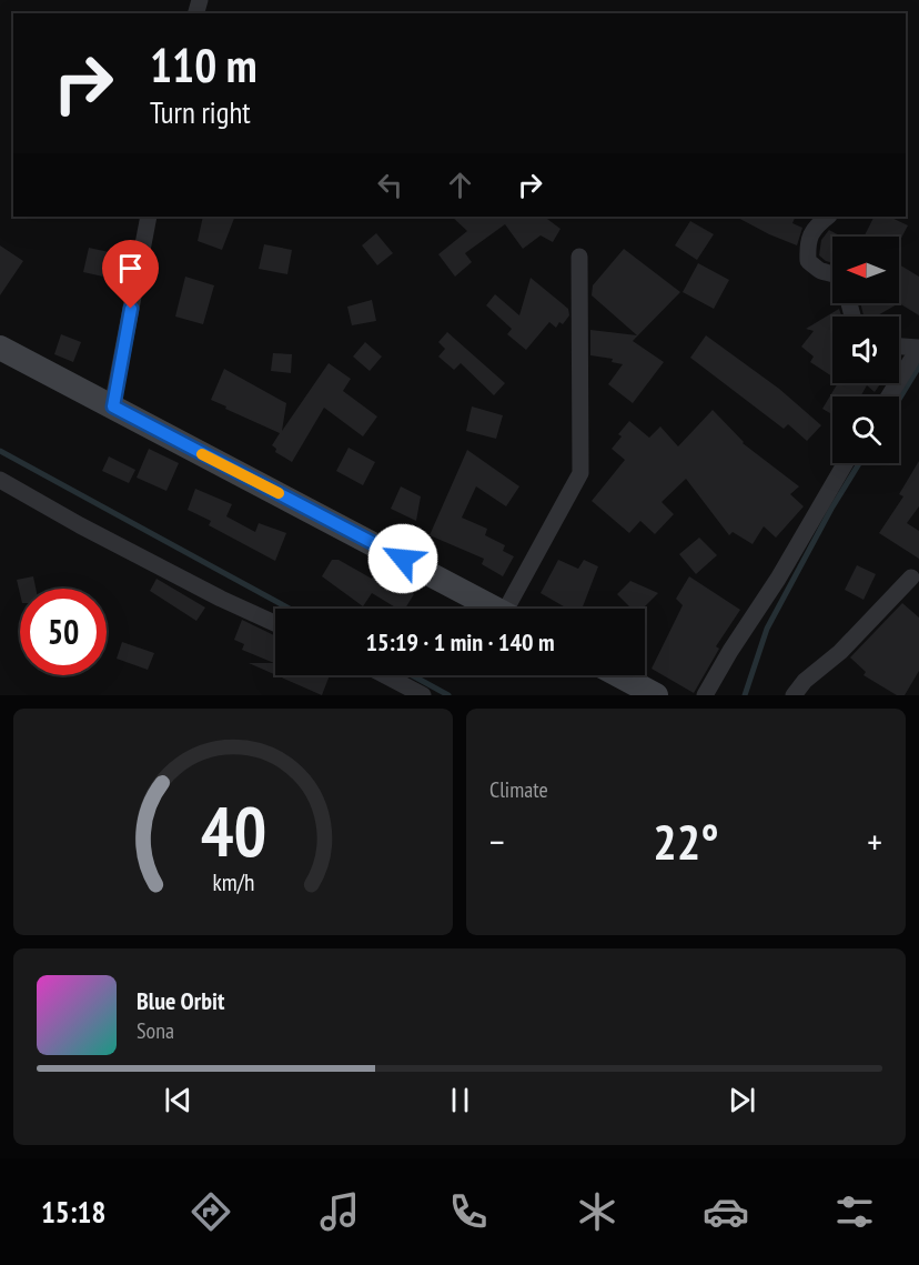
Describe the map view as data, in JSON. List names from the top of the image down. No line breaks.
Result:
{"north":"left","page":{"turn":["110 m","Turn right"],"limit":"50","trip":"15:19 · 1 min · 140 m","tile":"Climate","heat":["−","22°","+"],"song":["Blue Orbit","Sona"],"tabs":"15:18","gauge":["40","km/h"]}}
